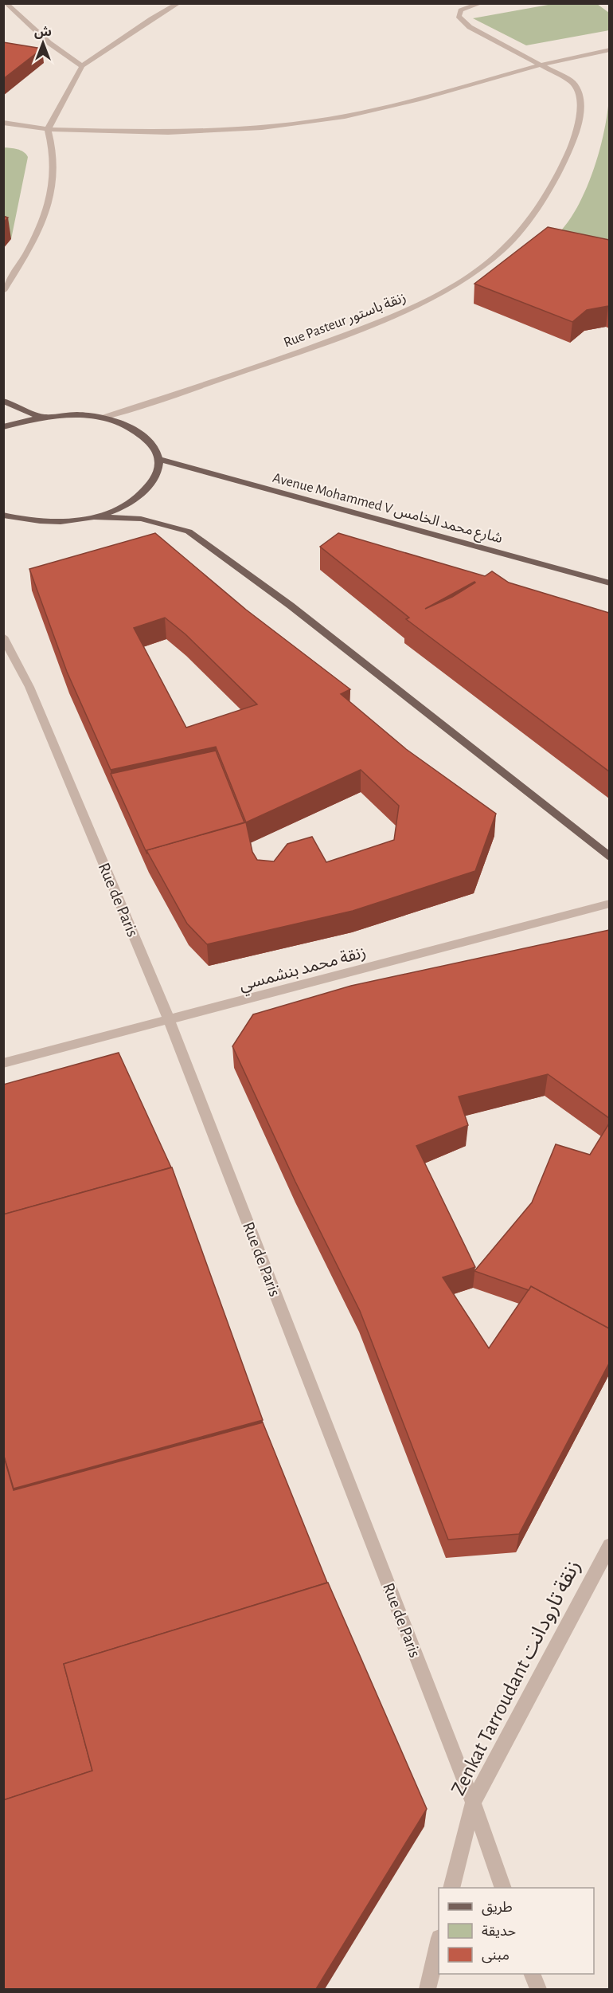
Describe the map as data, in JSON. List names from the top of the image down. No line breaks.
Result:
{"streets":{"main road":["Avenue Mohammed V شارع محمد الخامس"],"street":["Rue Pasteur زنقة باستور","Rue de Paris","زنقة محمد بنشمسي","Zenkat Tarroudant زنقة تارودانت"]},"crossings":[["Rue de Paris","زنقة محمد بنشمسي"],["Rue de Paris","Zenkat Tarroudant زنقة تارودانت"]],"legend":["طريق","حديقة","مبنى"],"north":"top"}
